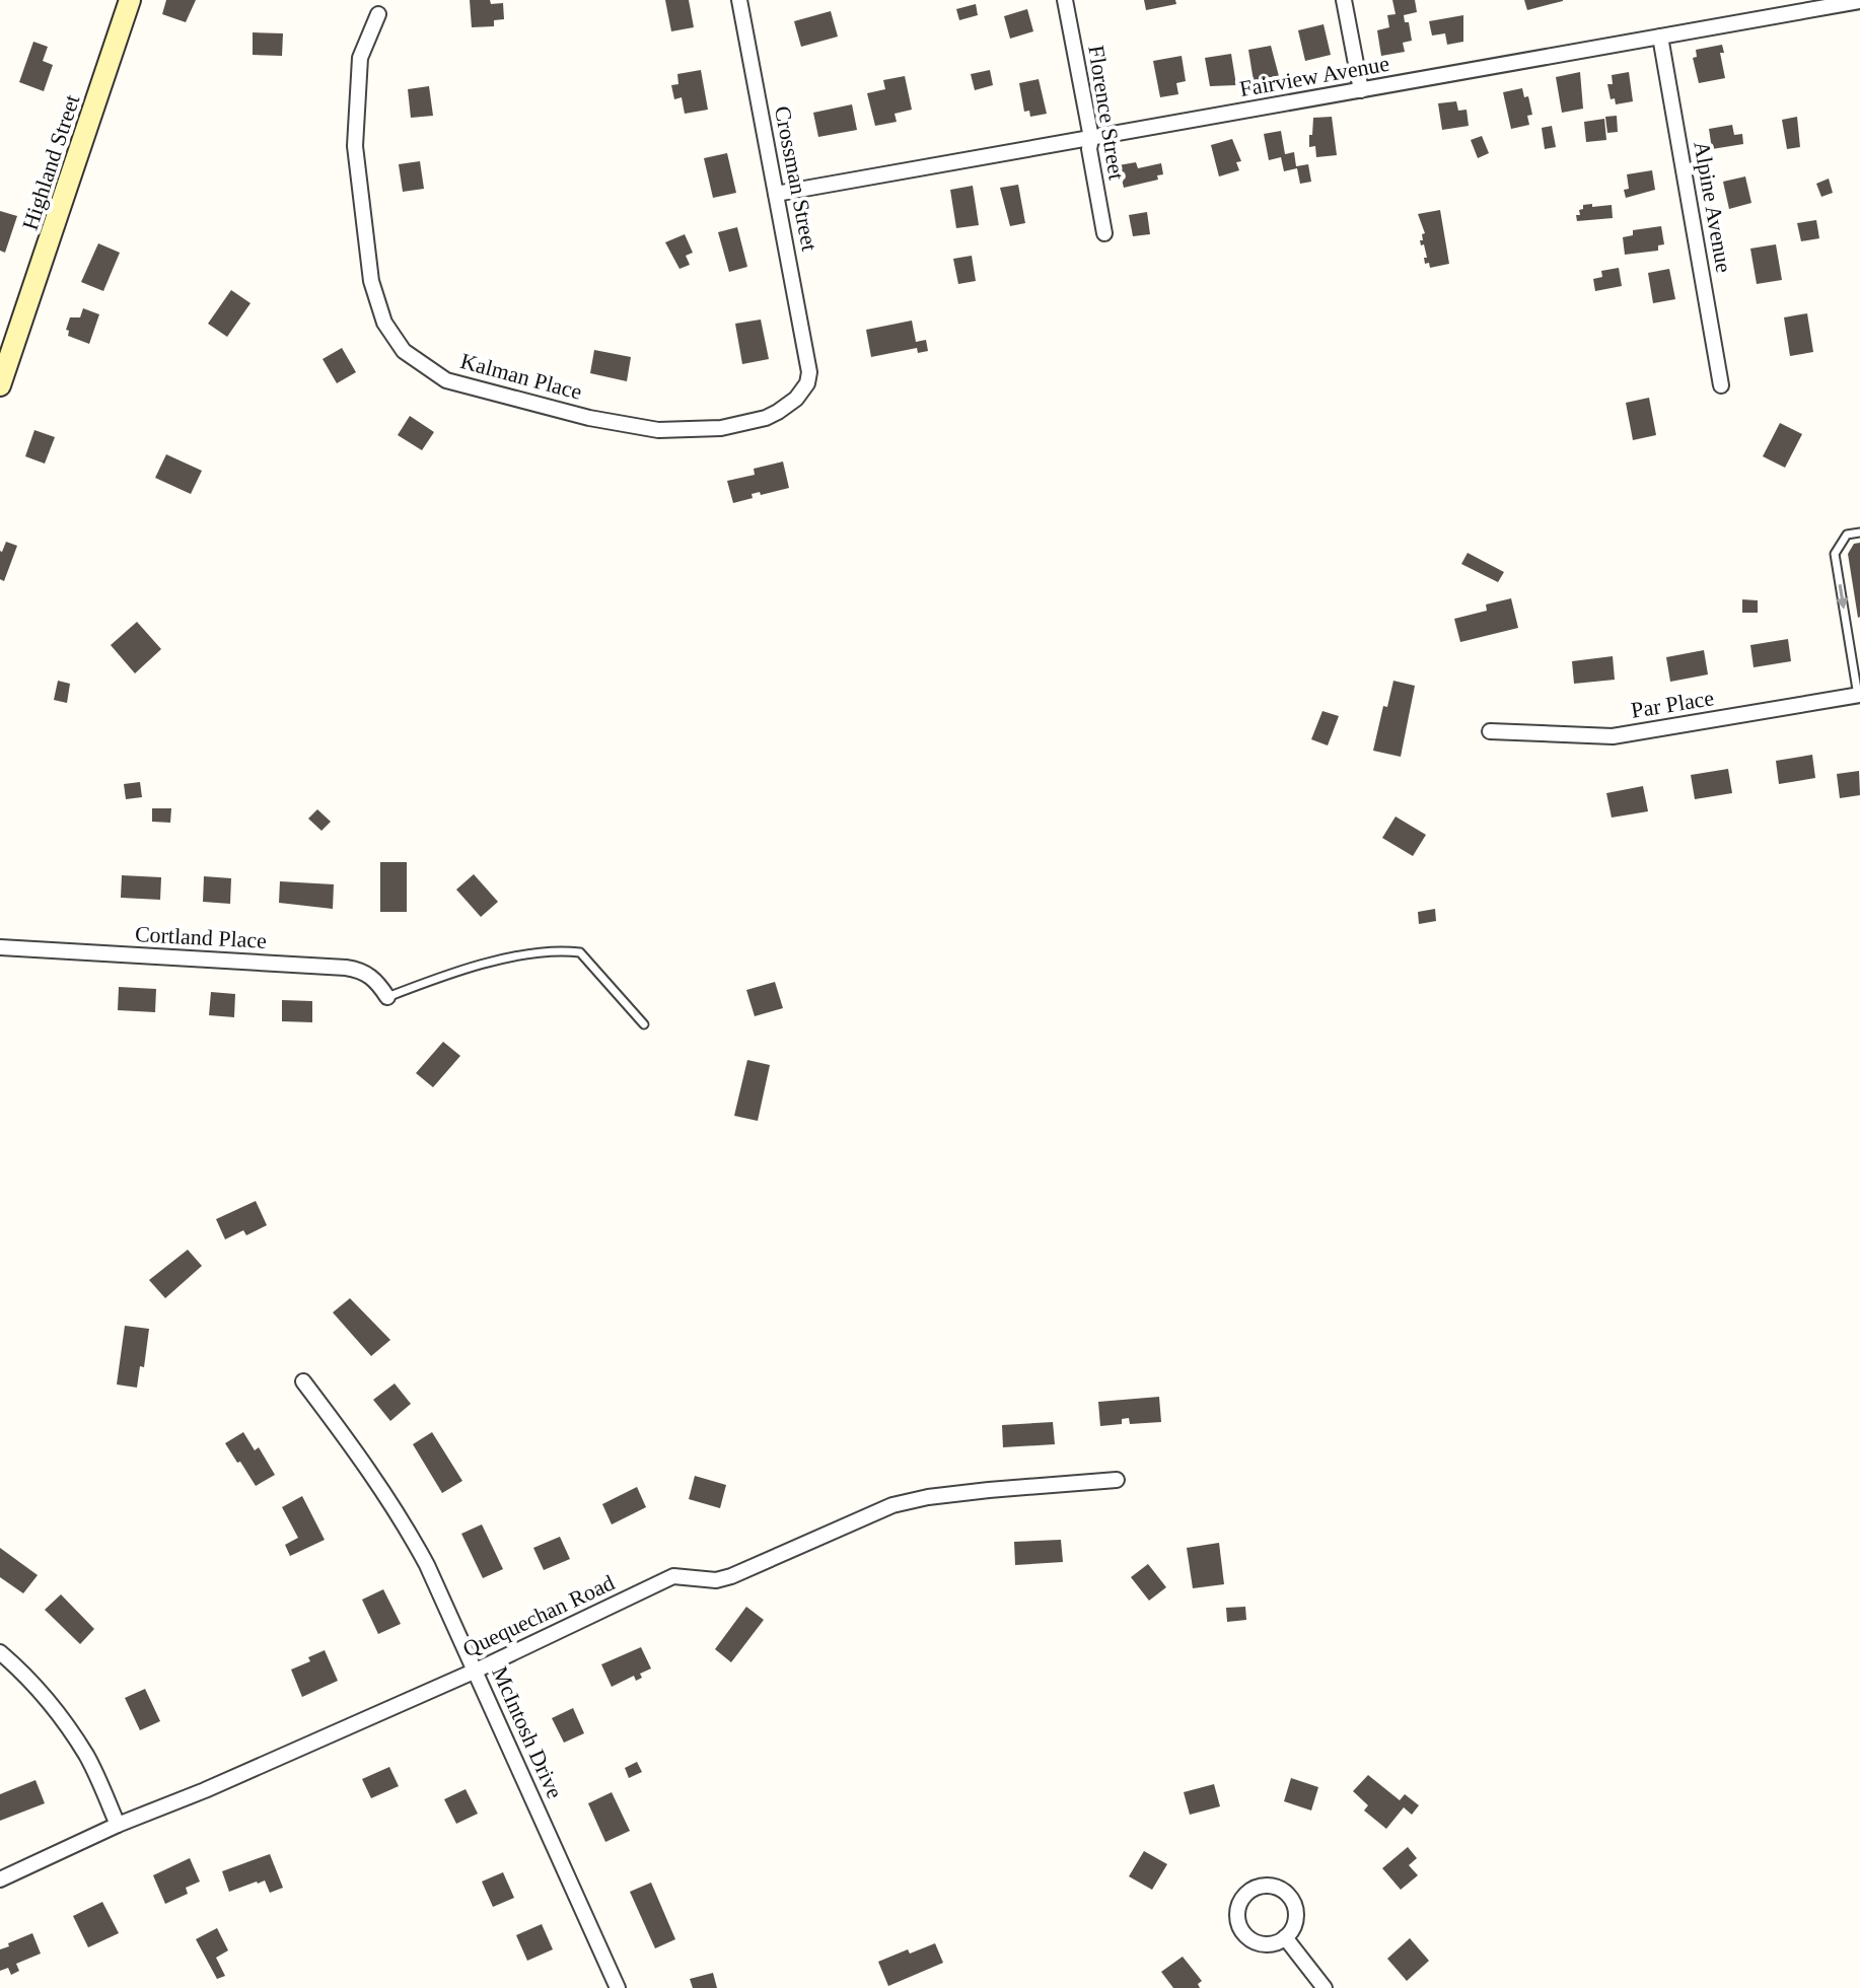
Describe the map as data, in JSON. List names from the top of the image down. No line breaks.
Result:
{"streets":{"street":["Fairview Avenue","Florence Street","Highland Street","Crossman Street","Alpine Avenue","Kalman Place","Par Place","Cortland Place","Quequechan Road","McIntosh Drive"]},"crossings":[["Fairview Avenue","Florence Street"],["Fairview Avenue","Crossman Street"],["Fairview Avenue","Alpine Avenue"],["Crossman Street","Kalman Place"],["Quequechan Road","McIntosh Drive"]]}
